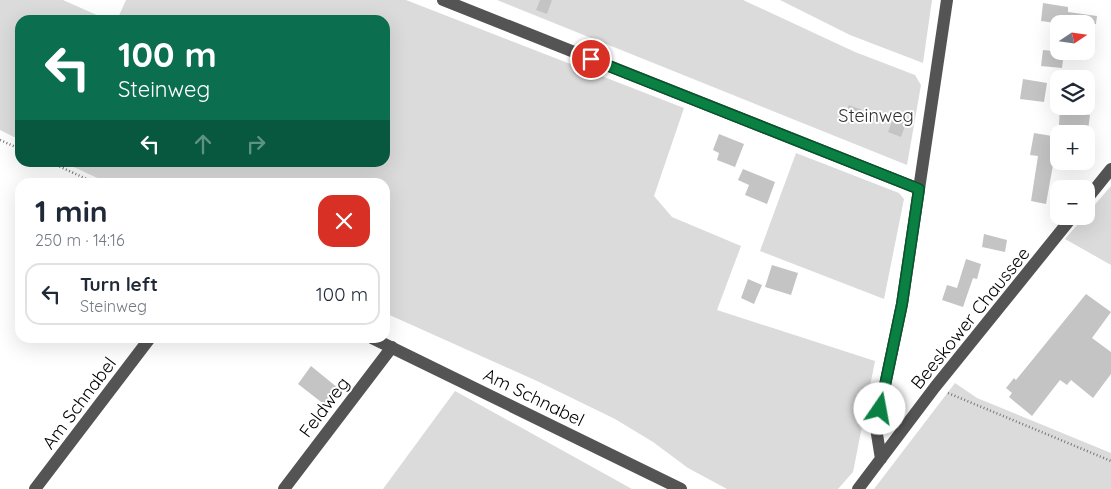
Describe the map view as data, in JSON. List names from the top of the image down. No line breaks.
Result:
{"streets":{"street":["Beeskower Chaussee","Am Schnabel","Feldweg"]},"crossings":[["Am Schnabel","Feldweg"]],"parks":["Steinweg"],"north":"right","page":{"map_buttons":["+","−"],"turn":["100 m","Steinweg"],"heading":["1 min","250 m · 14:16"],"list":[{"name":"Turn left","note":"Steinweg","value":"100 m"}]}}
